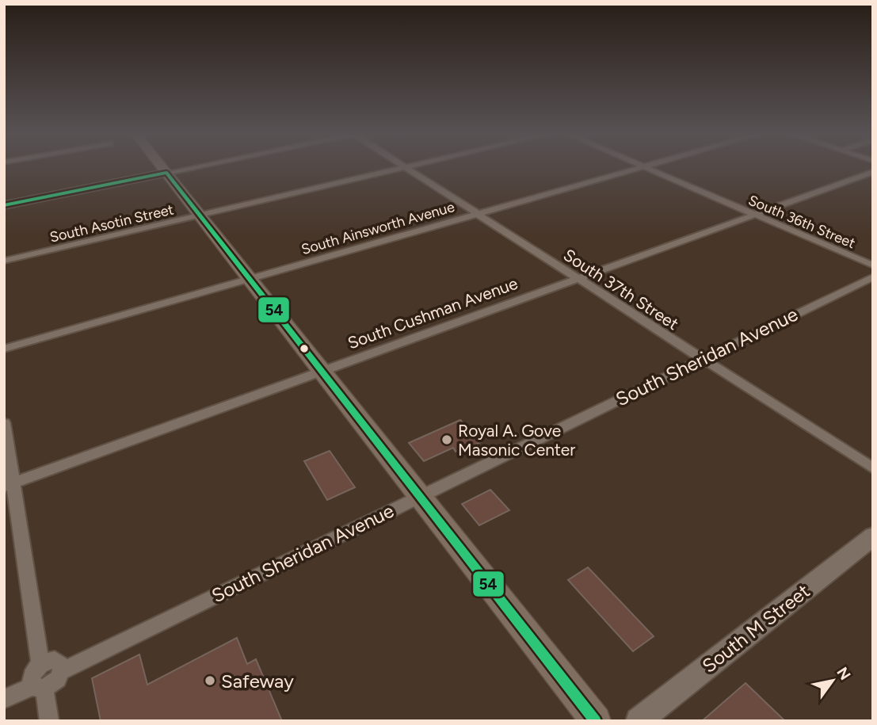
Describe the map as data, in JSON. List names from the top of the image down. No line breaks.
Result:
{"streets":{"street":["South 36th Street","South Asotin Street","South Ainsworth Avenue","South 37th Street","South Cushman Avenue","South Sheridan Avenue","South M Street"]},"crossings":[["South 36th Street","South Cushman Avenue"],["South Ainsworth Avenue","South 37th Street"],["South 37th Street","South Cushman Avenue"],["South 37th Street","South Sheridan Avenue"]],"places":["Royal A. Gove Masonic Center","Safeway"],"lines":["transit line 54"],"north":"top right"}
